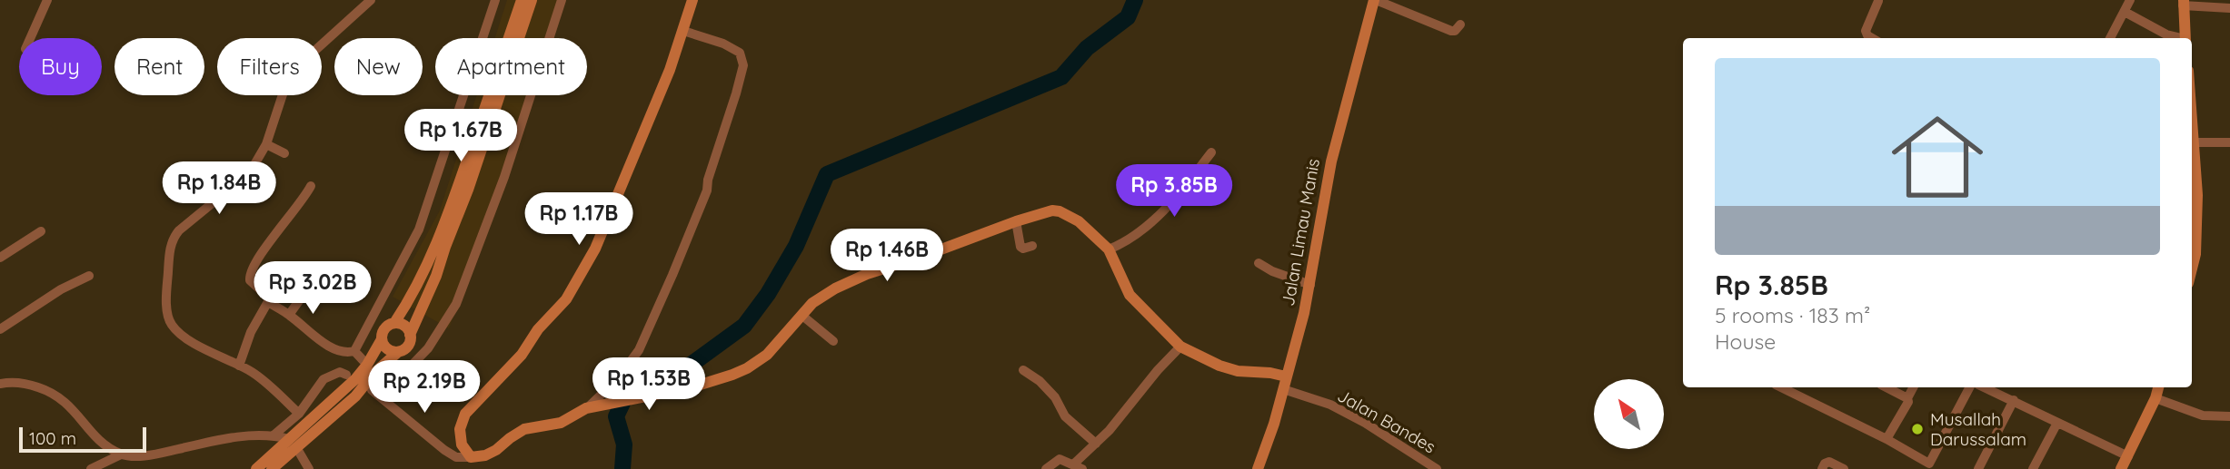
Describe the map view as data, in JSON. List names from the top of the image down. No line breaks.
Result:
{"streets":{"street":["Jalan Limau Manis","Jalan Bandes"]},"crossings":[["Jalan Limau Manis","Jalan Bandes"]],"places":["Musallah Darussalam"],"scale_bar":"100 m","north":"top left","page":{"chip":["Buy","Rent","Filters","New","Apartment"],"list":[{"name":"Rp 3.85B","note":"5 rooms · 183 m² · House"}],"price":["Rp 1.67B","Rp 1.84B","Rp 3.85B","Rp 1.17B","Rp 1.46B","Rp 3.02B","Rp 1.53B","Rp 2.19B"],"scale":"100 m"}}
